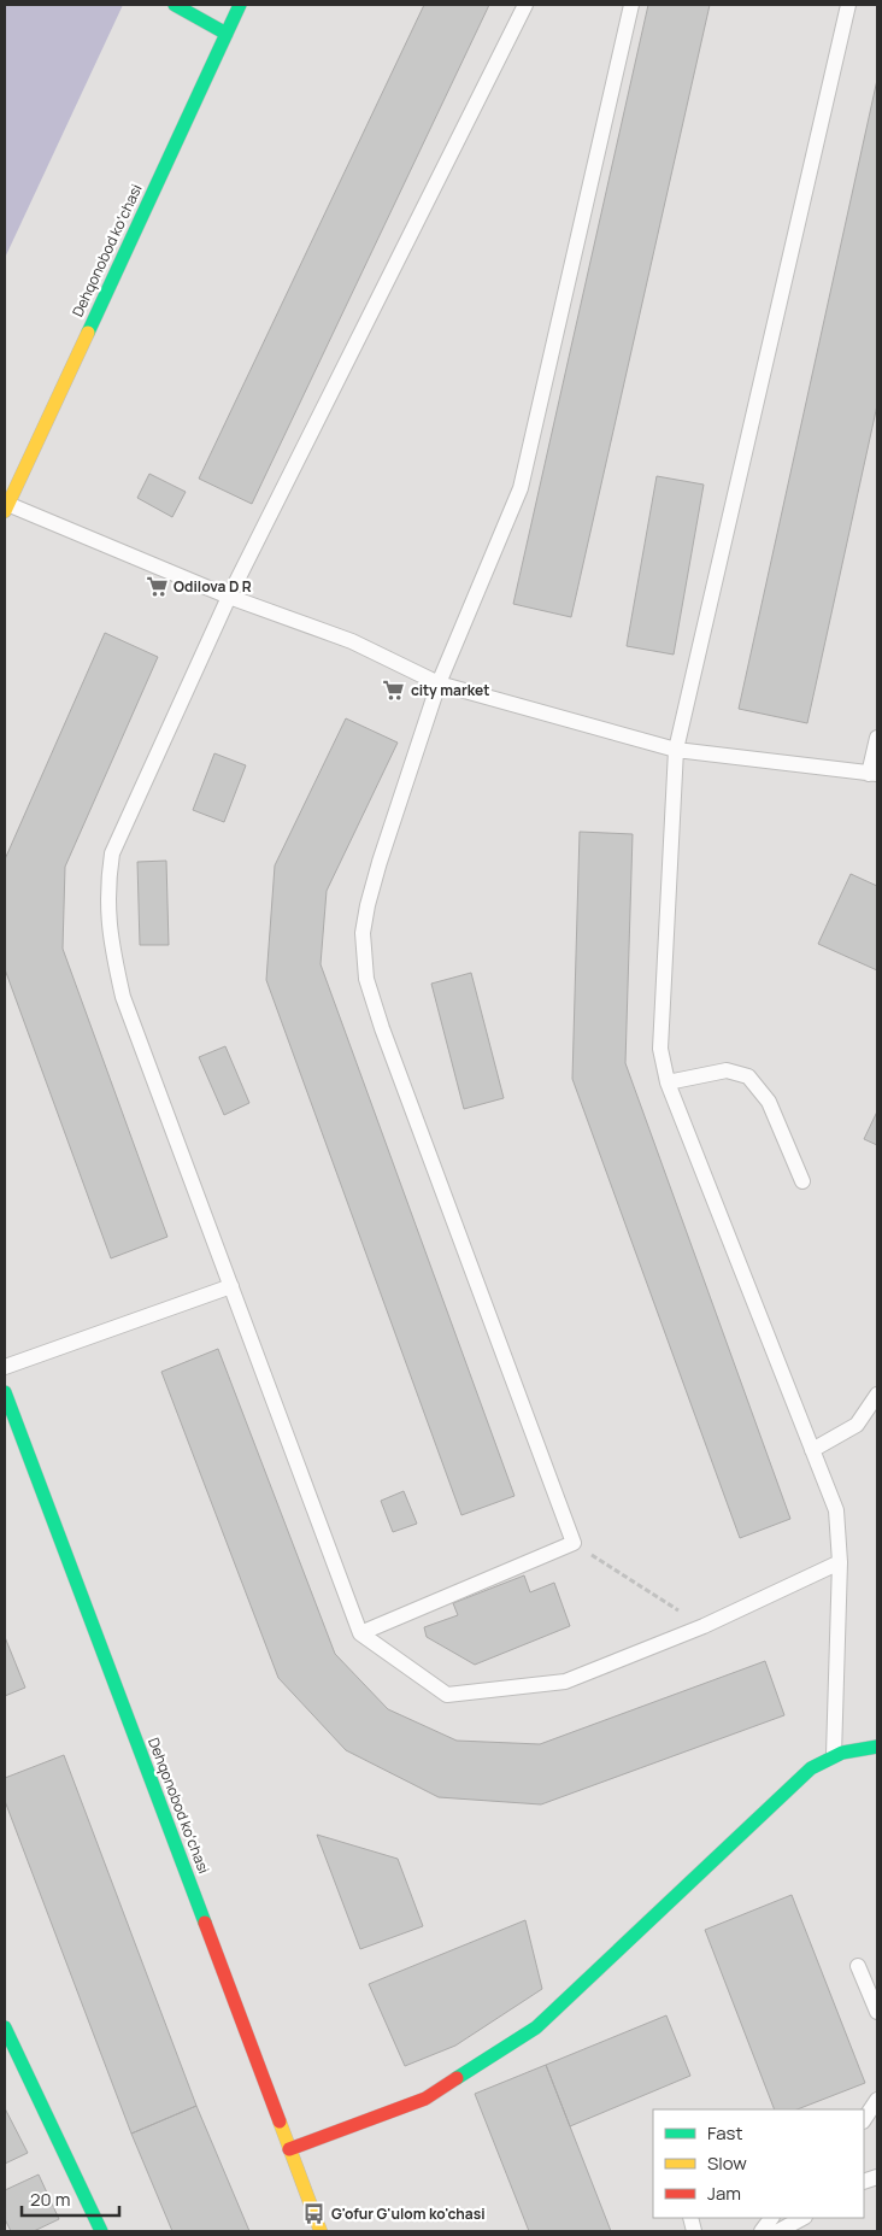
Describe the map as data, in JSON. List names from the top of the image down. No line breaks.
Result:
{"streets":{"main road":["Dehqonobod koʻchasi"]},"places":{"supermarket":["Odilova D R","city market"],"bus stop":["G'ofur G'ulom ko'chasi"]},"legend":["Fast","Slow","Jam"],"scale_bar":"20 m"}
